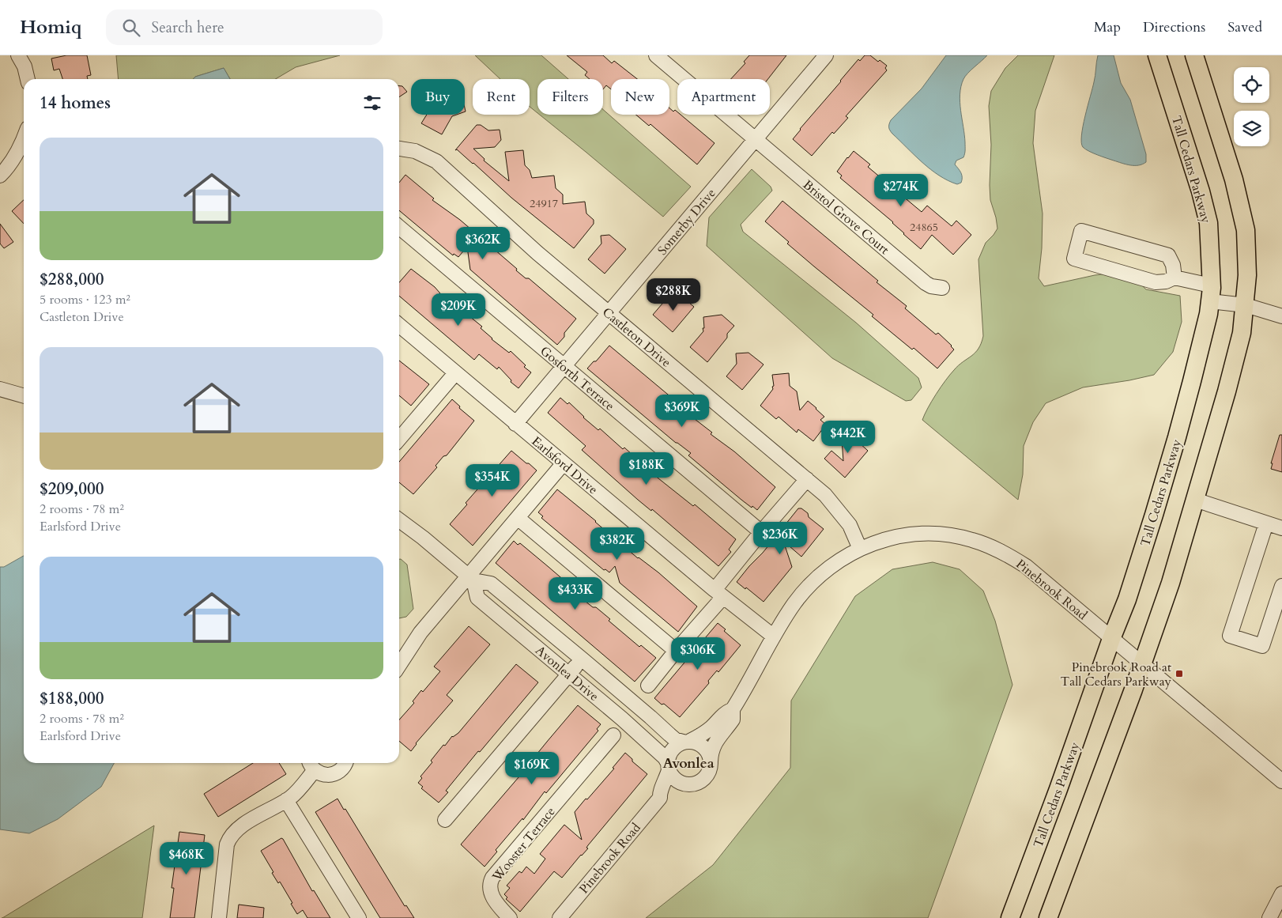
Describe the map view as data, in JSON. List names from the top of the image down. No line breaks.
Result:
{"streets":{"main road":["Tall Cedars Parkway"],"street":["Bristol Grove Court","Somerby Drive","Castleton Drive","Gosforth Terrace","Earlsford Drive","Pinebrook Road","Avonlea Drive","Wooster Terrace"]},"crossings":[["Tall Cedars Parkway","Pinebrook Road"],["Bristol Grove Court","Somerby Drive"],["Somerby Drive","Castleton Drive"],["Somerby Drive","Gosforth Terrace"],["Somerby Drive","Earlsford Drive"],["Castleton Drive","Pinebrook Road"],["Earlsford Drive","Pinebrook Road"],["Pinebrook Road","Avonlea Drive"]],"districts":["Avonlea"],"places":{"transit":["Pinebrook Road at Tall Cedars Parkway"]},"house_numbers":["24917","24865"],"page":{"header":"Homiq","search":"Search here","nav":["Map","Directions","Saved"],"chip":["Buy","Rent","Filters","New","Apartment"],"heading":"14 homes","list":[{"name":"$288,000","note":"5 rooms · 123 m² · Castleton Drive"},{"name":"$209,000","note":"2 rooms · 78 m² · Earlsford Drive"},{"name":"$188,000","note":"2 rooms · 78 m² · Earlsford Drive"}],"price":["$274K","$362K","$288K","$209K","$369K","$442K","$188K","$354K","$236K","$382K","$433K","$306K","$169K","$468K"]}}
